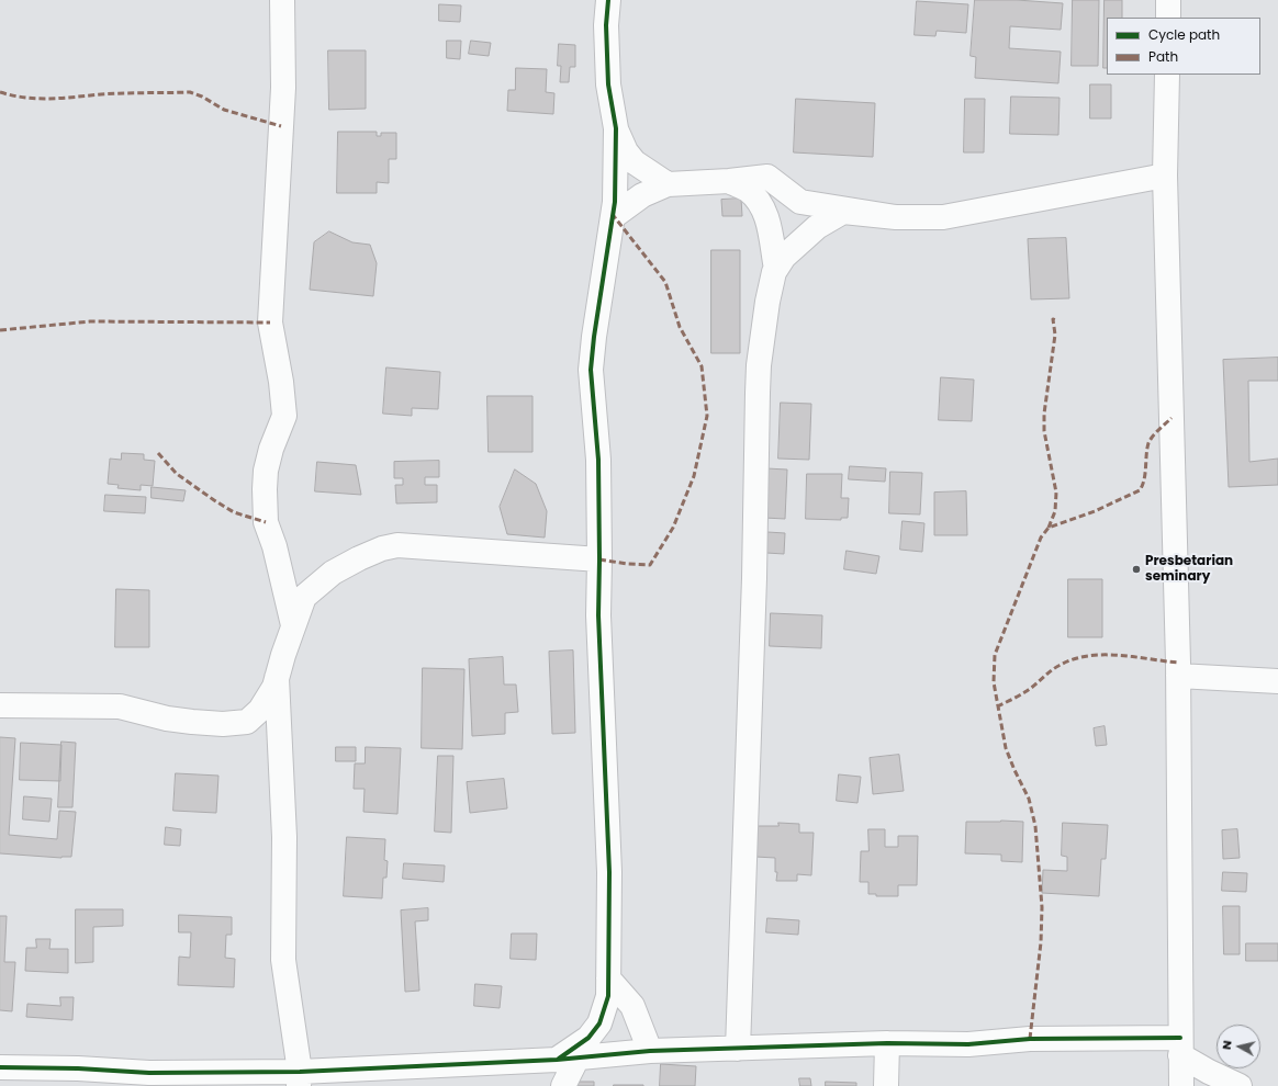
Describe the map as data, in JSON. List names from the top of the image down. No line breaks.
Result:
{"places":["Presbetarian seminary"],"legend":["Cycle path","Path"],"north":"left"}
